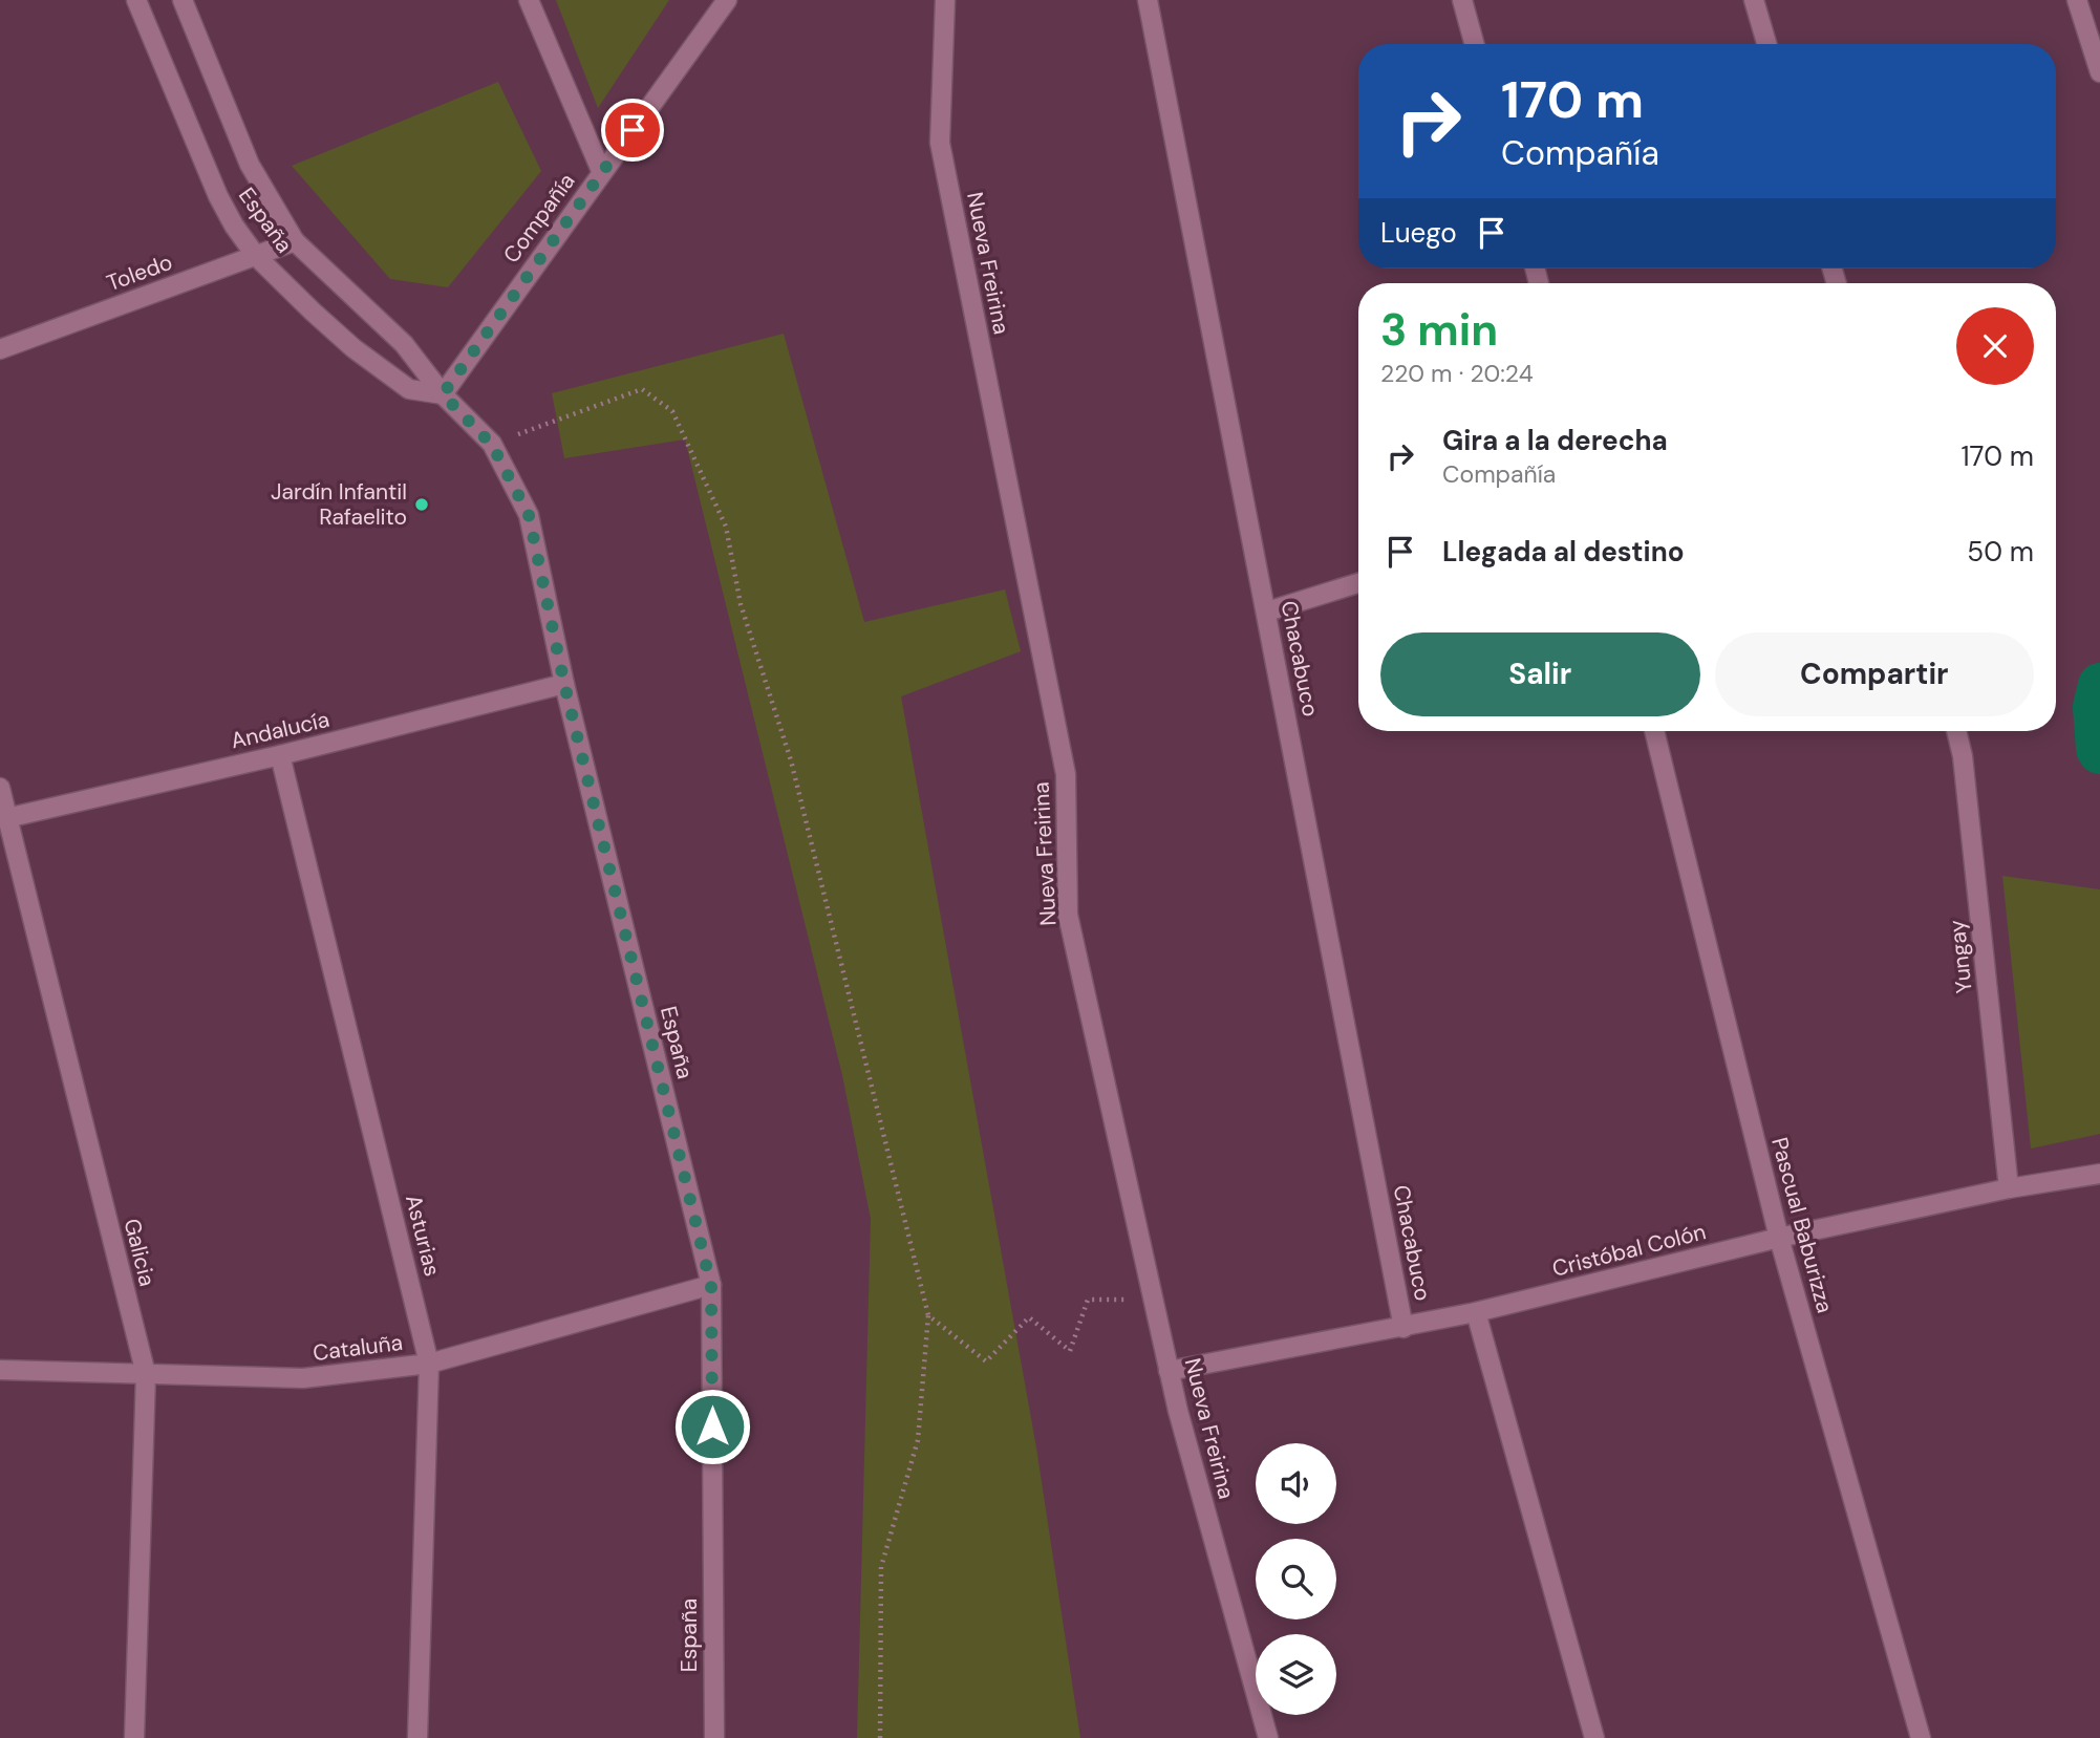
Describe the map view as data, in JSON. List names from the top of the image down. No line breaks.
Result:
{"streets":{"street":["Compañía","España","Nueva Freirina","Toledo","Chacabuco","Andalucía","Yungay","Pascual Baburizza","Asturias","Cristóbal Colón","Galicia","Cataluña"]},"crossings":[["Compañía","España"],["España","Toledo"],["España","Andalucía"],["España","Cataluña"],["Nueva Freirina","Cristóbal Colón"],["Chacabuco","Cristóbal Colón"],["Andalucía","Asturias"],["Andalucía","Galicia"],["Yungay","Cristóbal Colón"],["Pascual Baburizza","Cristóbal Colón"],["Asturias","Cataluña"],["Galicia","Cataluña"]],"places":["Jardín Infantil Rafaelito"],"page":{"turn":["170 m","Compañía"],"then":"Luego","heading":["3 min","220 m · 20:24"],"list":[{"name":"Gira a la derecha","note":"Compañía","value":"170 m"},{"name":"Llegada al destino","value":"50 m"}],"buttons":["Salir","Compartir"]}}
